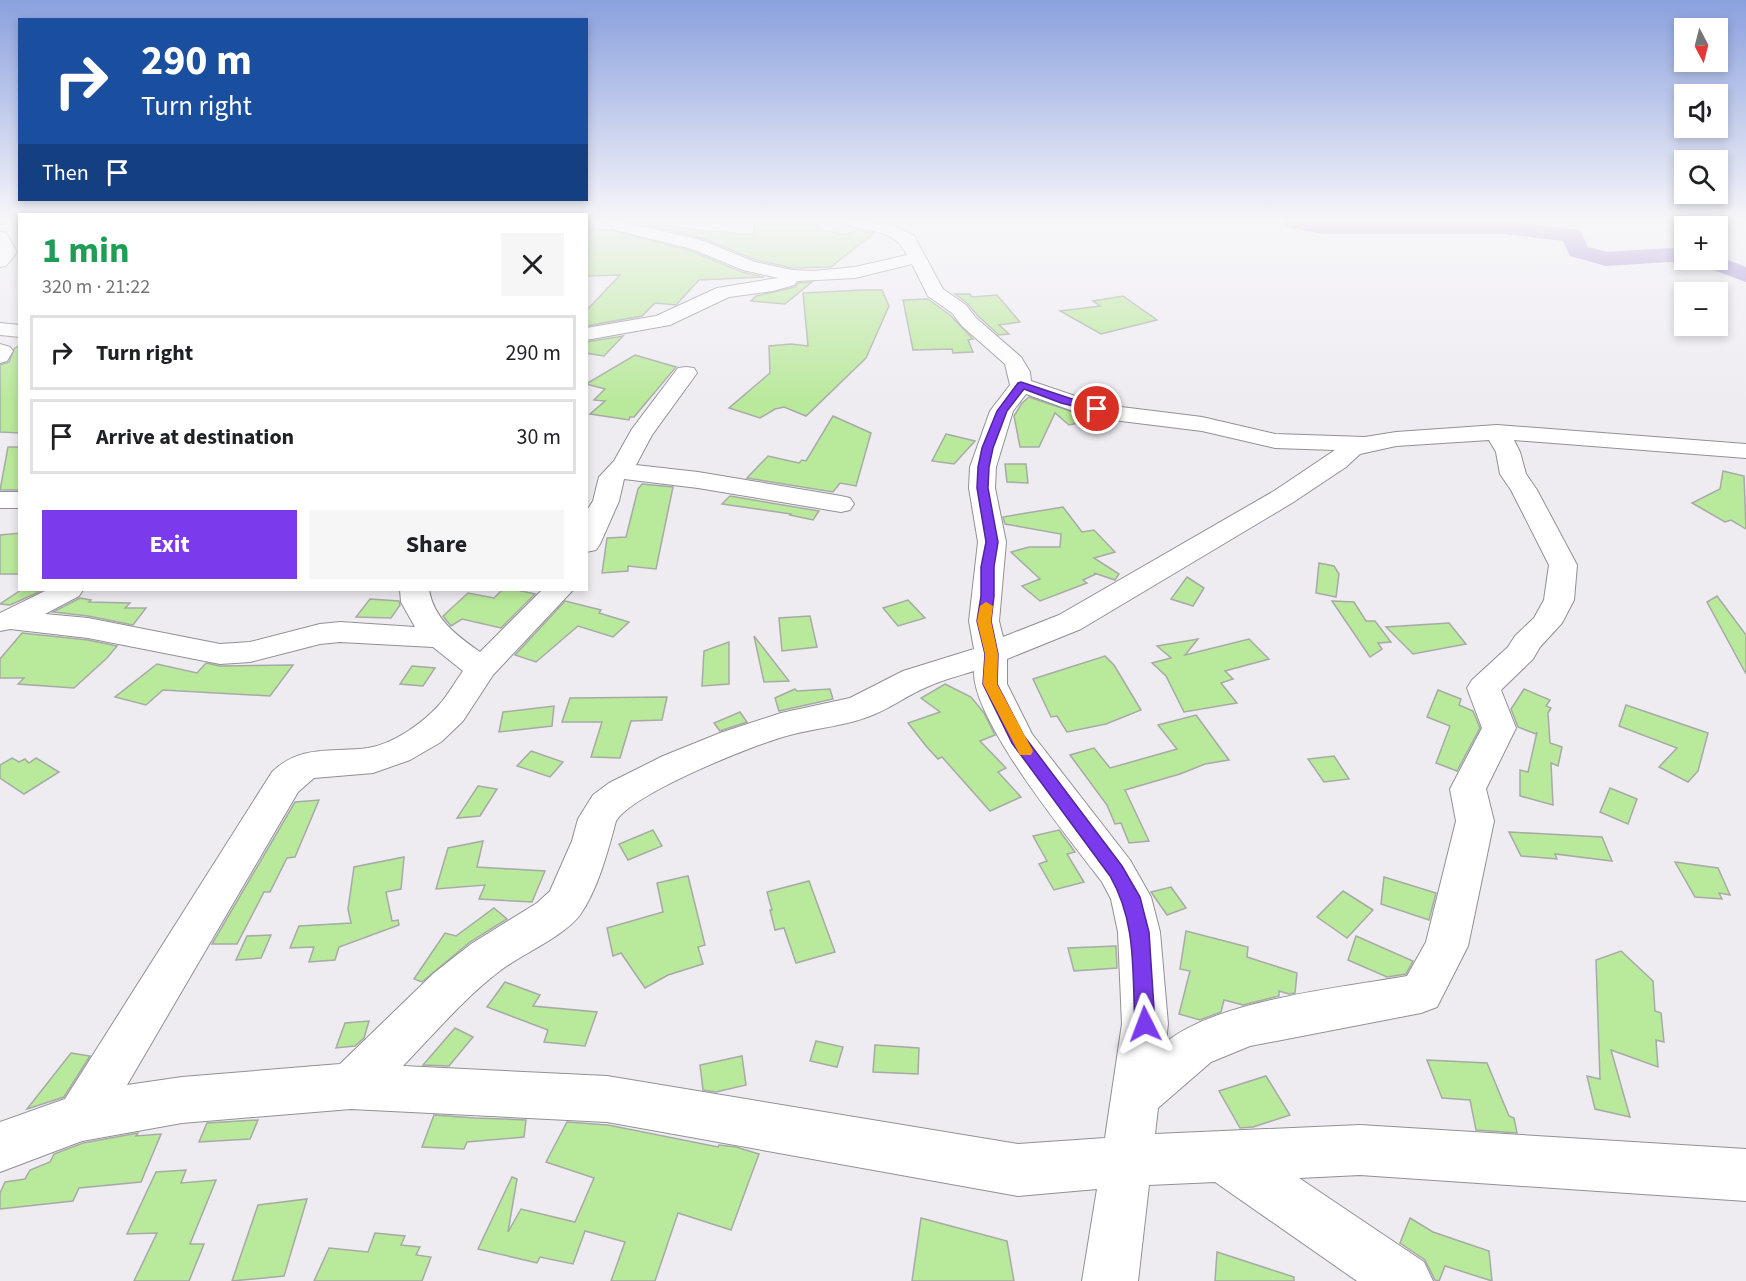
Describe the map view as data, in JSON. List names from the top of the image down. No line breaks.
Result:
{"north":"bottom","page":{"map_buttons":["+","−"],"turn":["290 m","Turn right"],"then":"Then","heading":["1 min","320 m · 21:22"],"list":[{"name":"Turn right","value":"290 m"},{"name":"Arrive at destination","value":"30 m"}],"buttons":["Exit","Share"]}}
